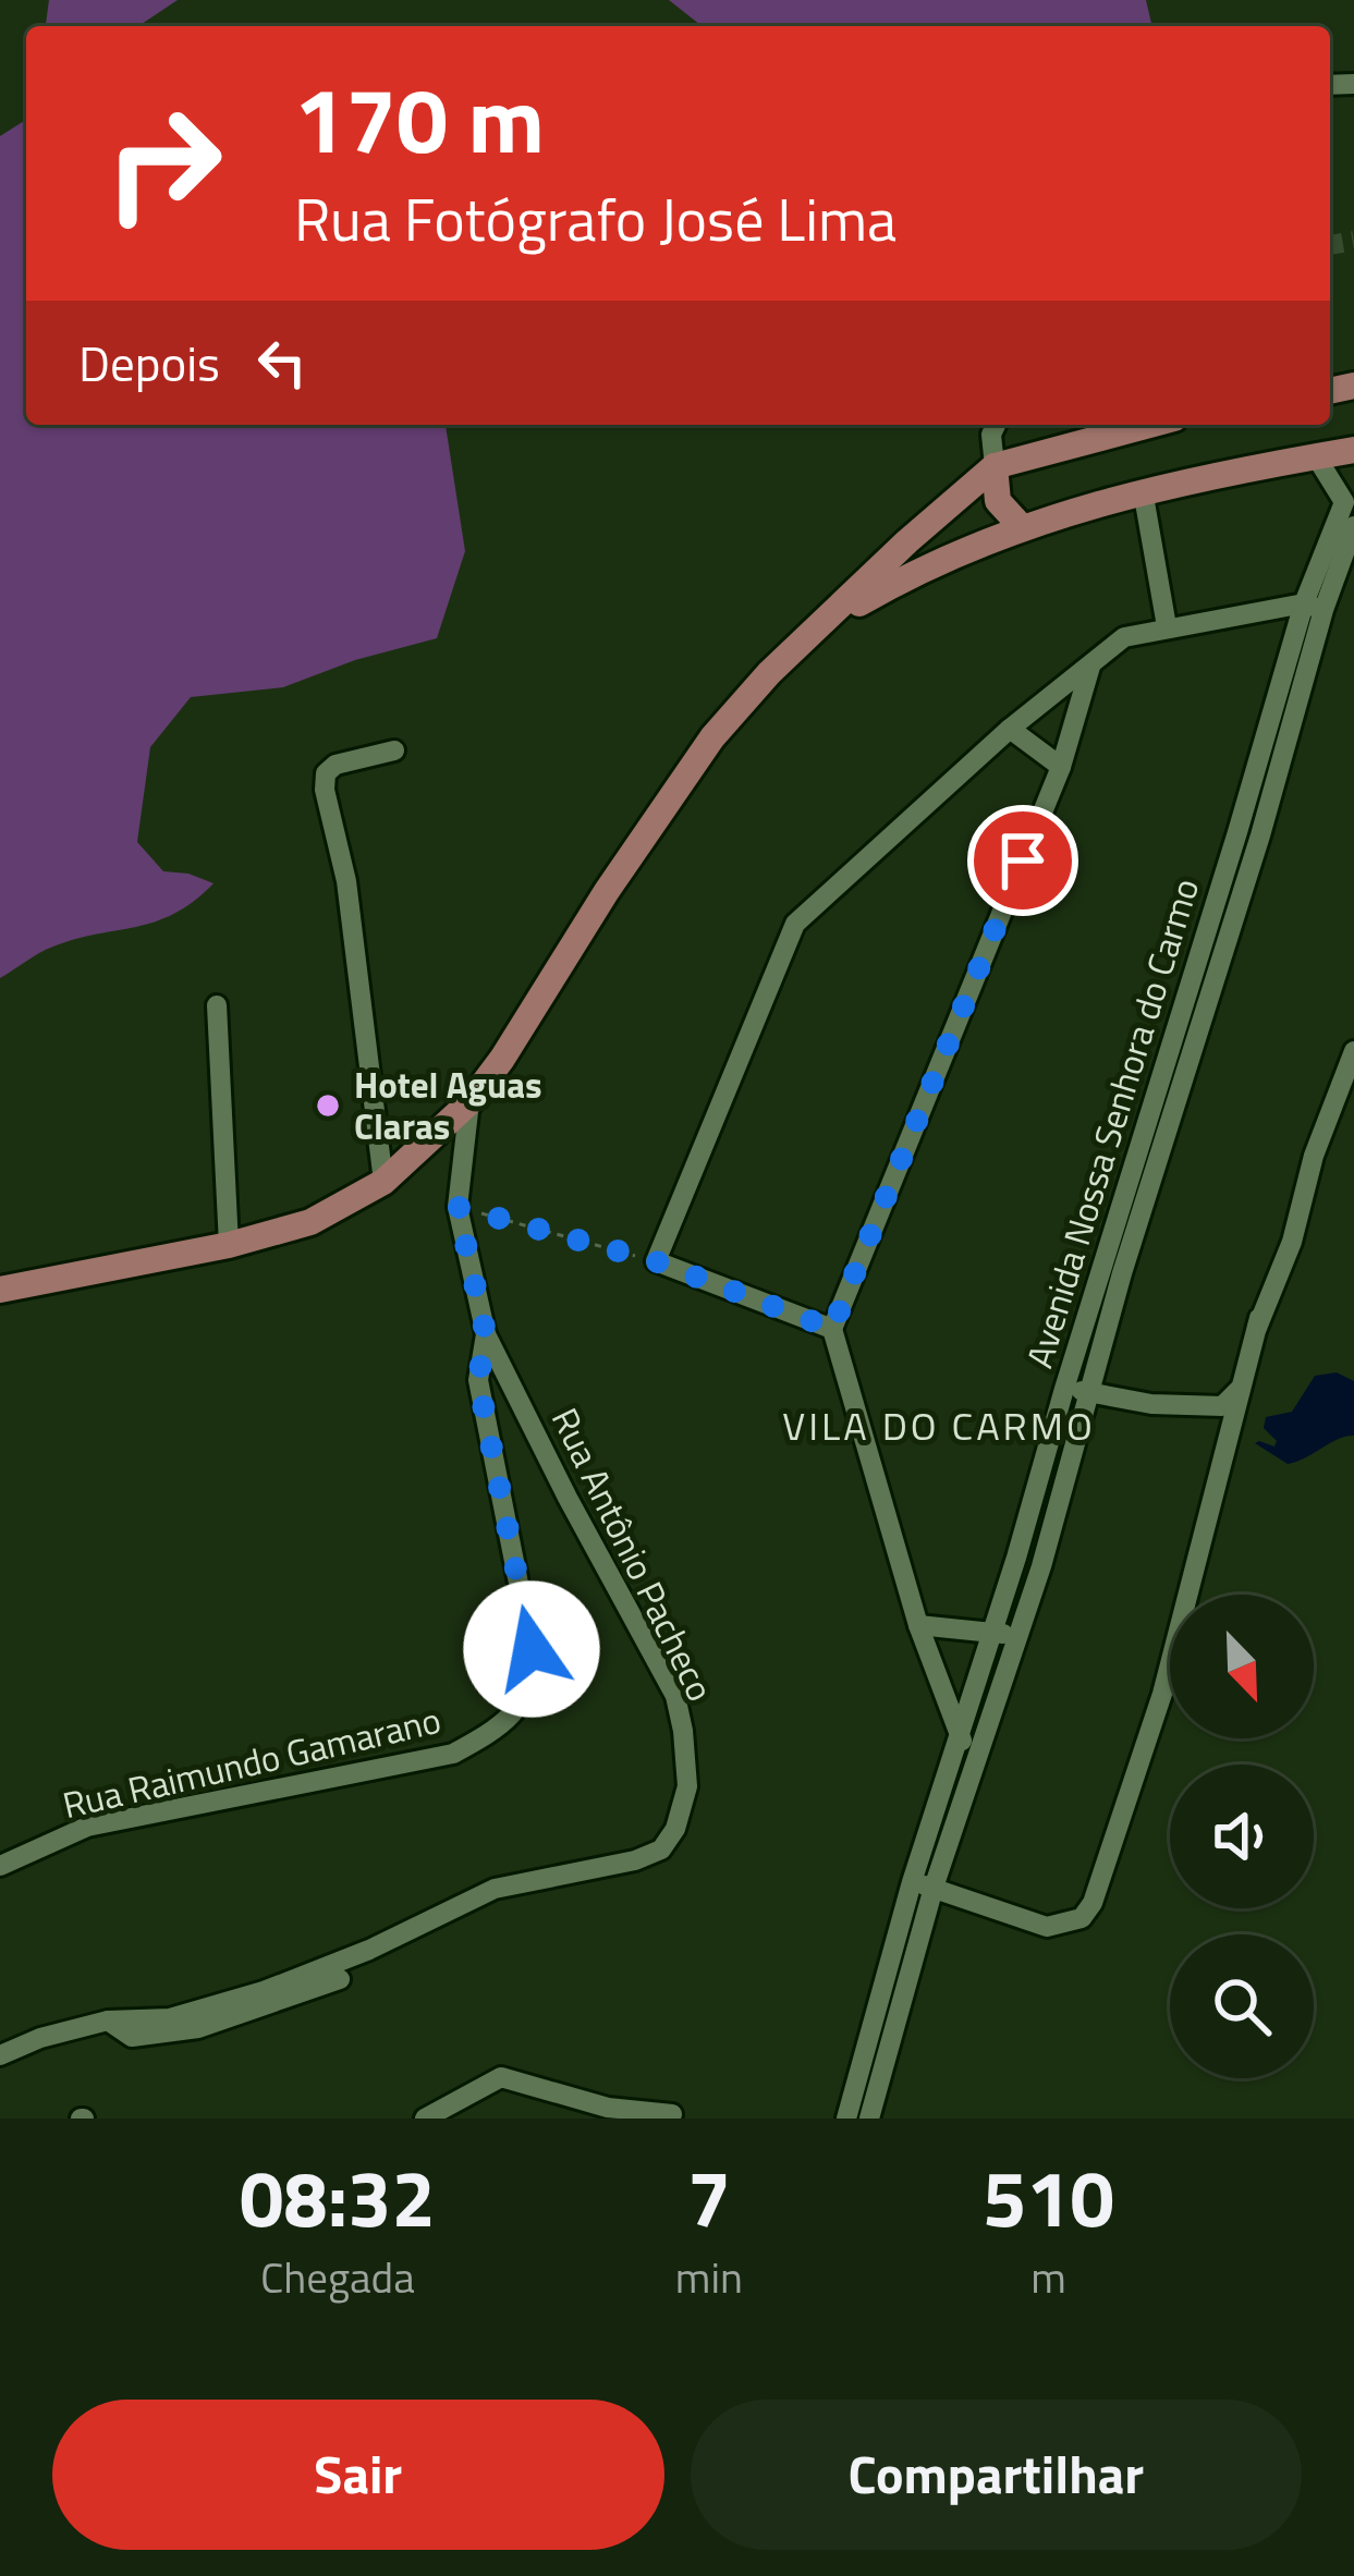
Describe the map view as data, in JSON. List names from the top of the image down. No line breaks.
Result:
{"streets":{"street":["Avenida Nossa Senhora do Carmo","Rua Antônio Pacheco","Rua Raimundo Gamarano"]},"crossings":[["Rua Antônio Pacheco","Rua Raimundo Gamarano"]],"districts":["VILA DO CARMO"],"places":["Hotel Aguas Claras"],"north":"bottom right","page":{"turn":["170 m","Rua Fotógrafo José Lima"],"then":"Depois","eta":["08:32","Chegada","7","min","510","m"],"buttons":["Sair","Compartilhar"]}}
